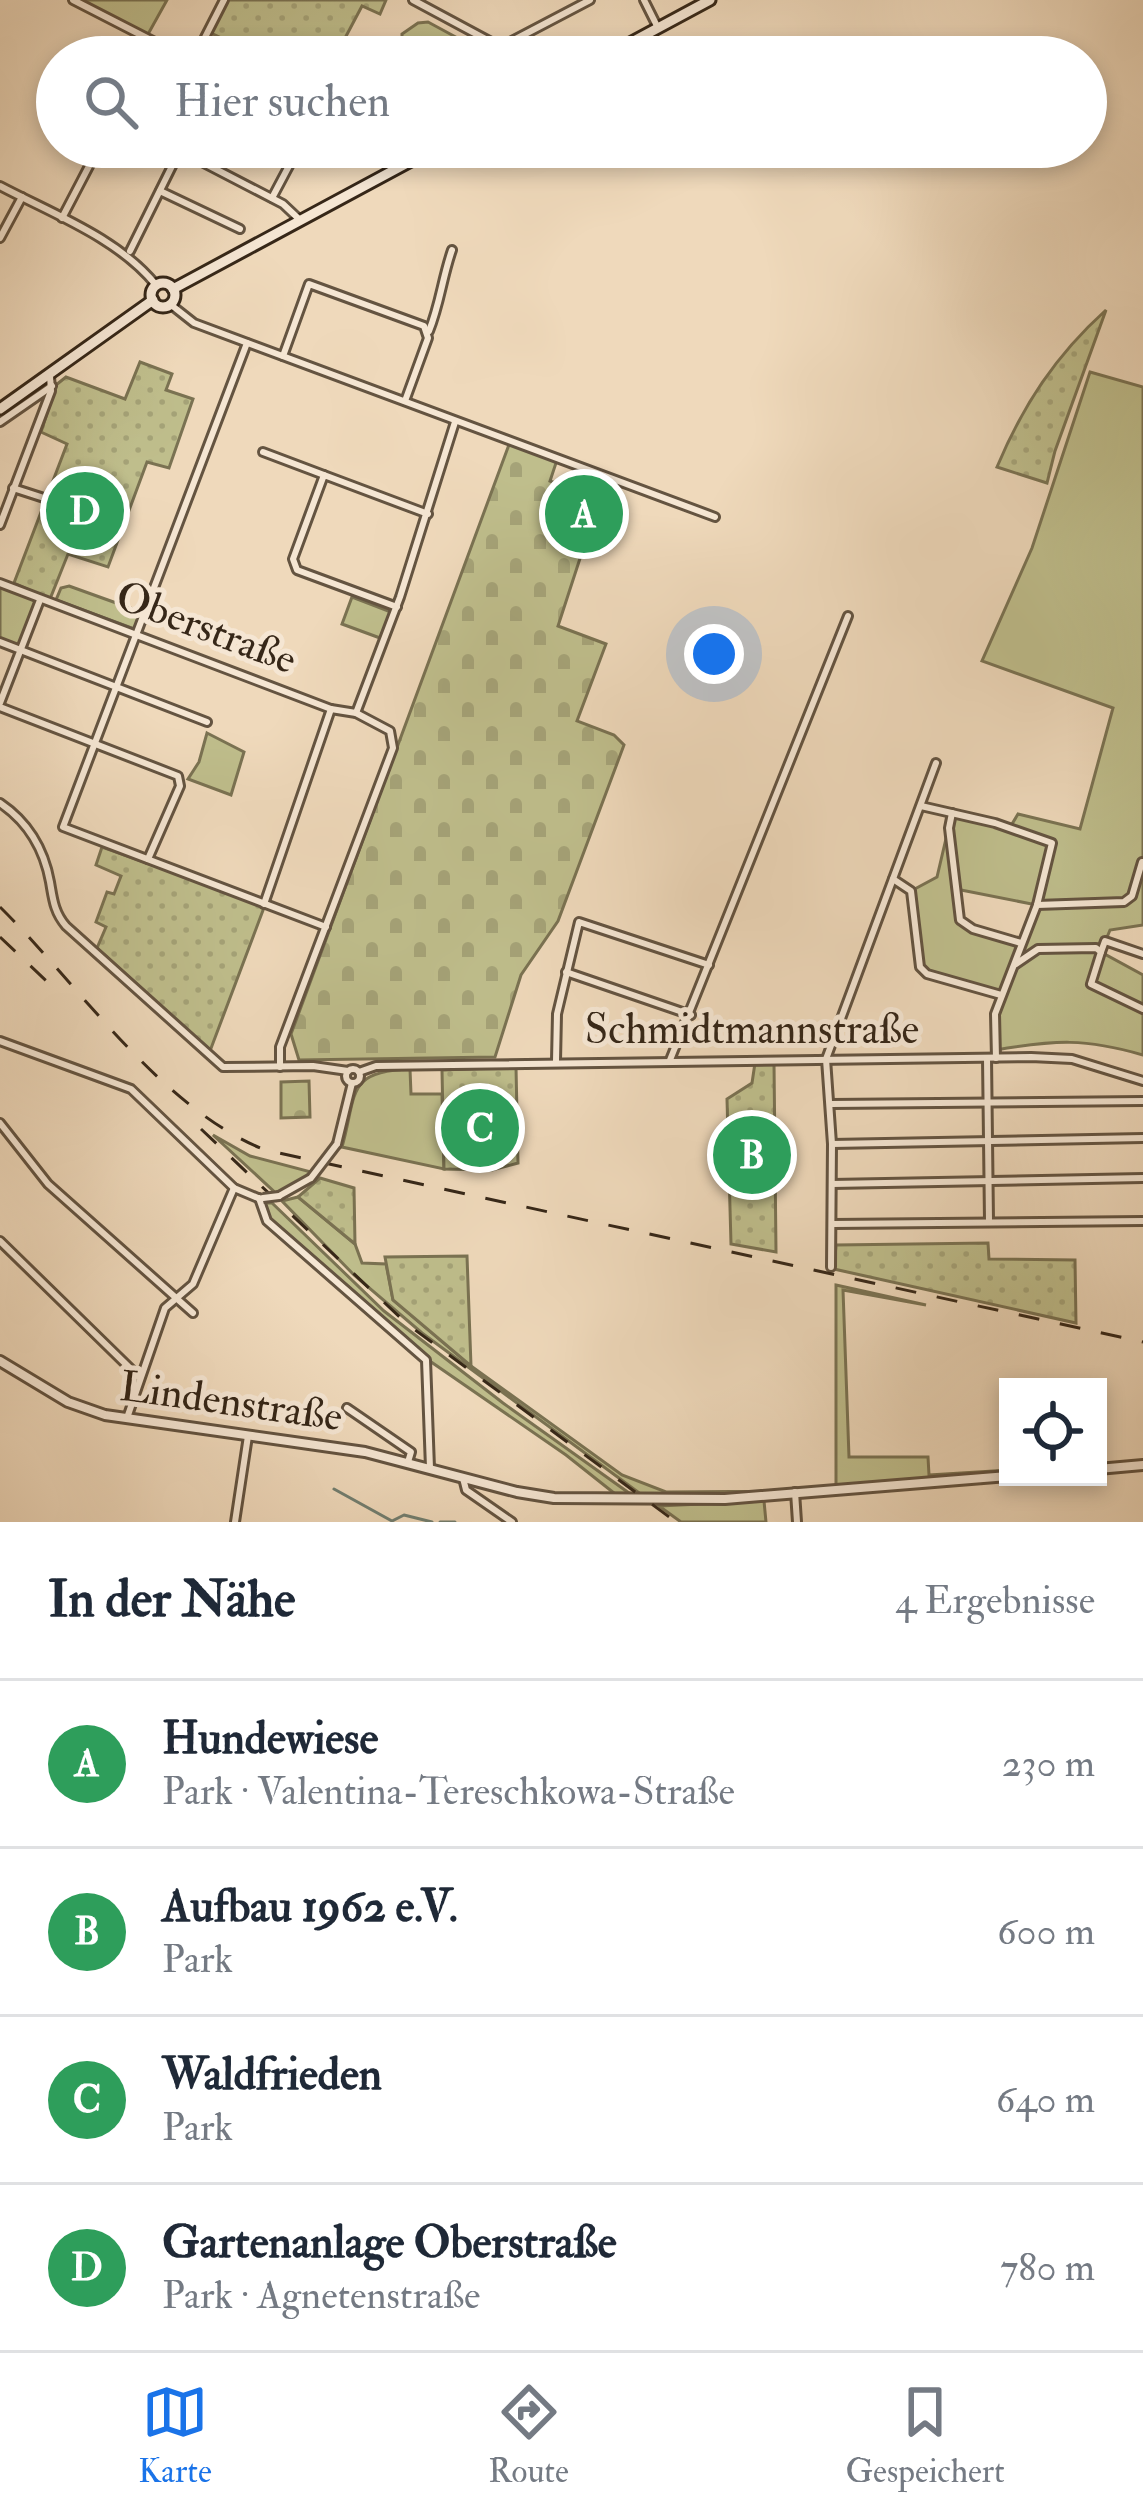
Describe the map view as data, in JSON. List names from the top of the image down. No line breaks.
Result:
{"streets":{"street":["Oberstraße","Schmidtmannstraße","Lindenstraße"]},"page":{"search":"Hier suchen","pins":["D","A","C","B"],"heading":["In der Nähe","4 Ergebnisse"],"list":[{"mark":"A","name":"Hundewiese","note":"Park · Valentina-Tereschkowa-Straße","value":"230 m"},{"mark":"B","name":"Aufbau 1962 e.V.","note":"Park","value":"600 m"},{"mark":"C","name":"Waldfrieden","note":"Park","value":"640 m"},{"mark":"D","name":"Gartenanlage Oberstraße","note":"Park · Agnetenstraße","value":"780 m"}],"nav":["Karte","Route","Gespeichert"]}}
